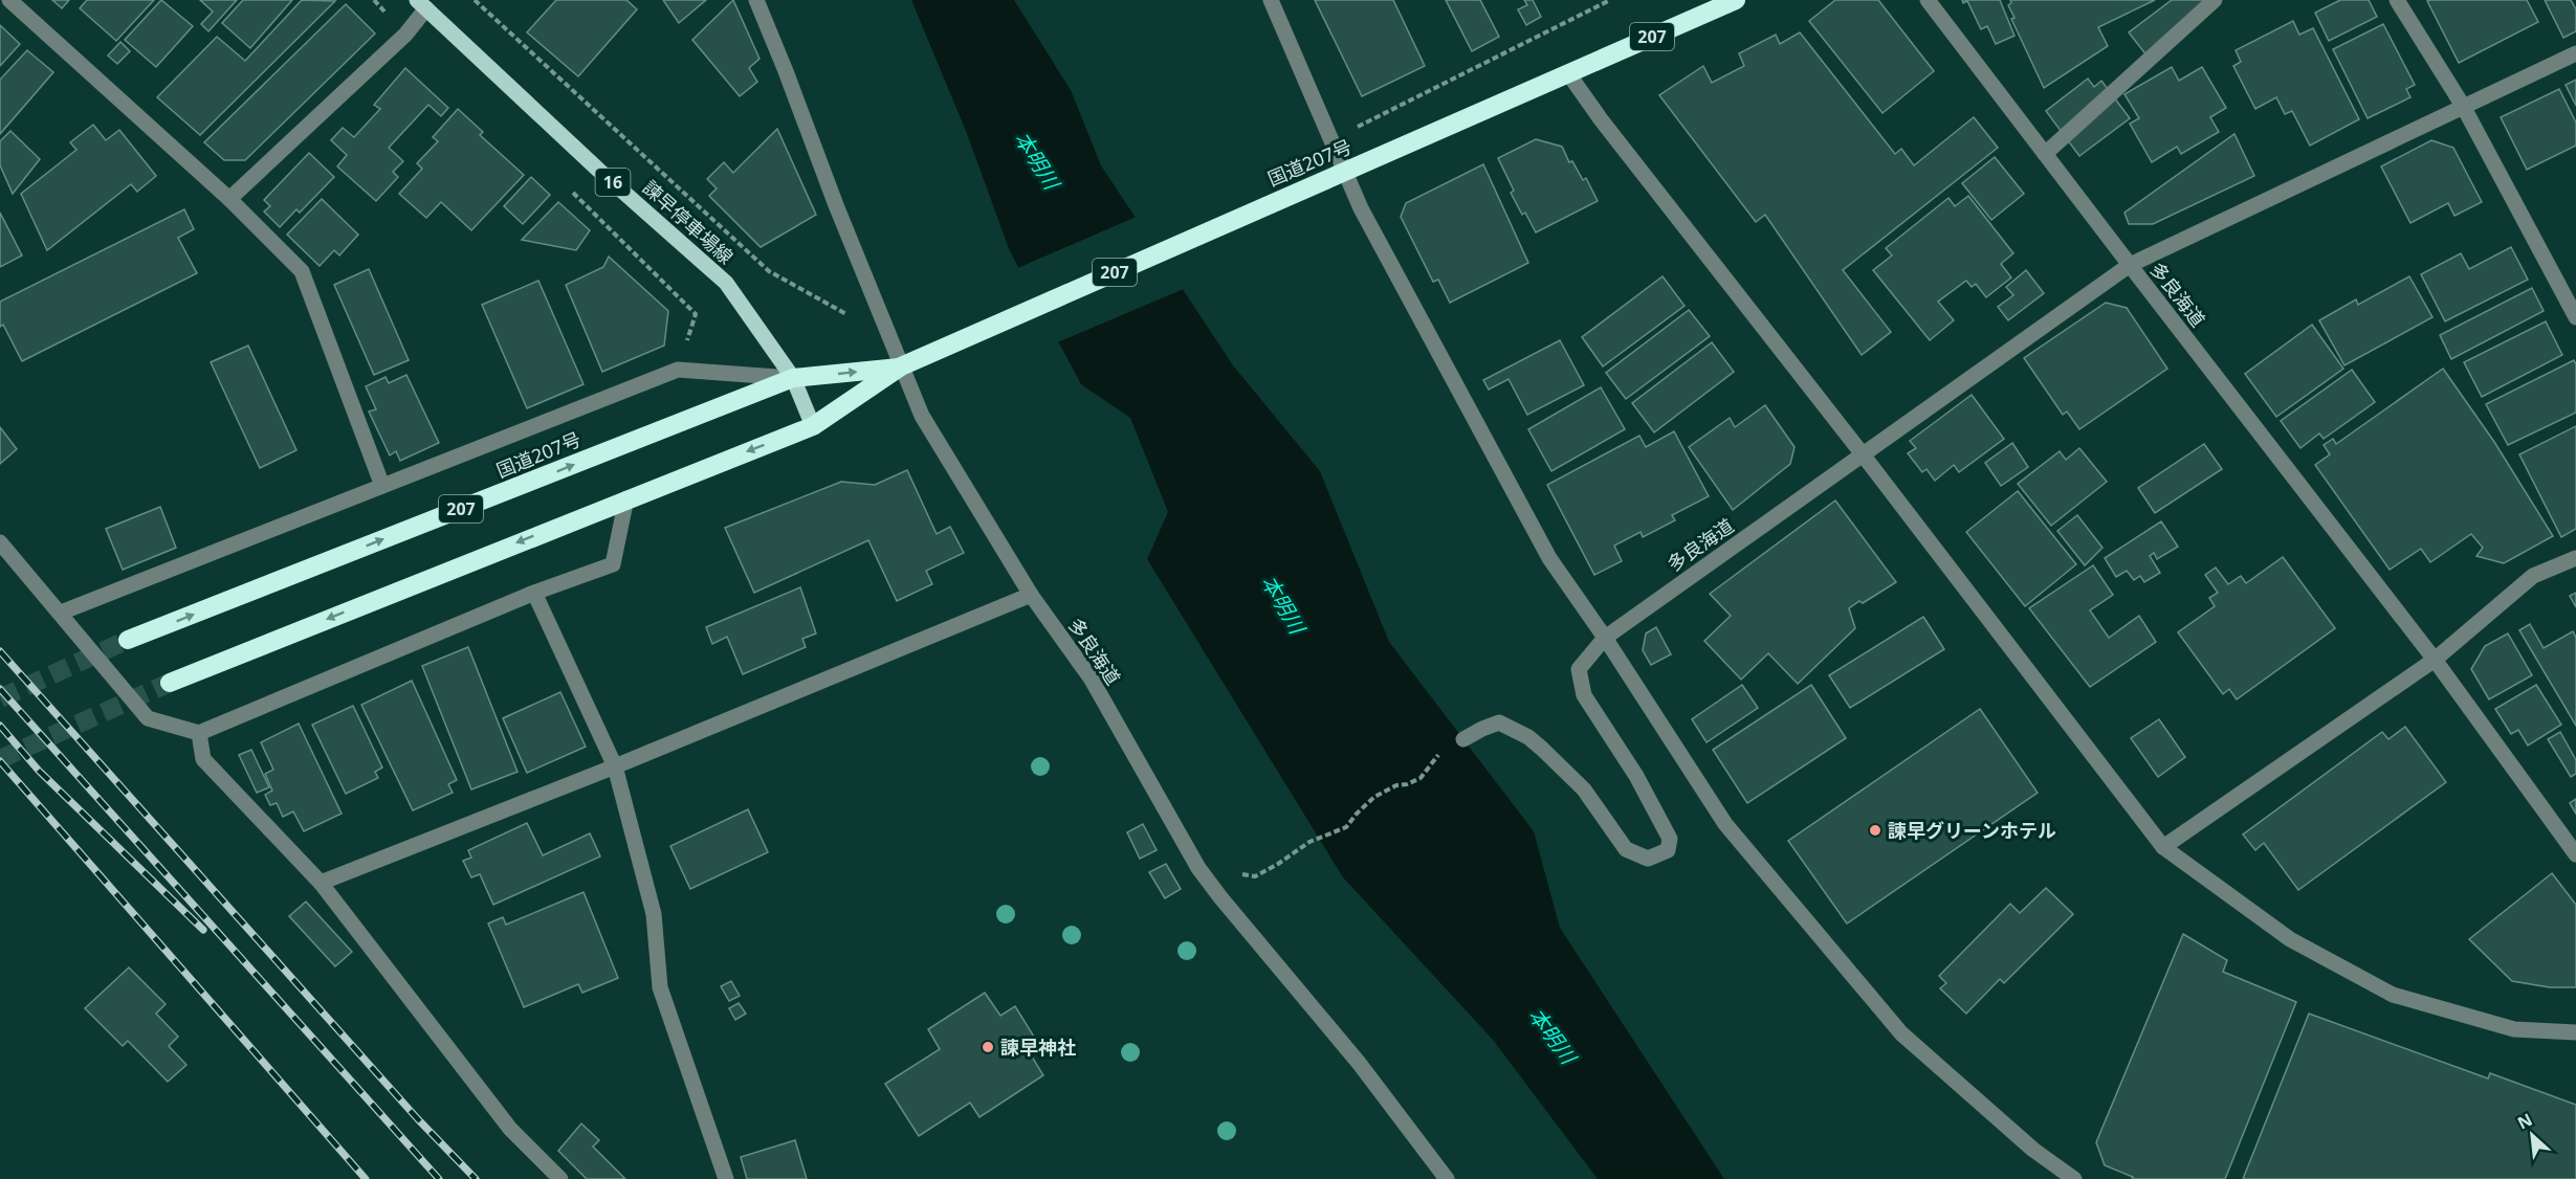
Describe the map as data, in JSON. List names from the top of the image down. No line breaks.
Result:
{"streets":{"highway":["207","国道207号"],"main road":["16","諫早停車場線"],"street":["多良海道"]},"crossings":[["国道207号","諫早停車場線"],["国道207号","多良海道"]],"water":["本明川"],"places":["諫早グリーンホテル","諫早神社"],"north":"top left"}
